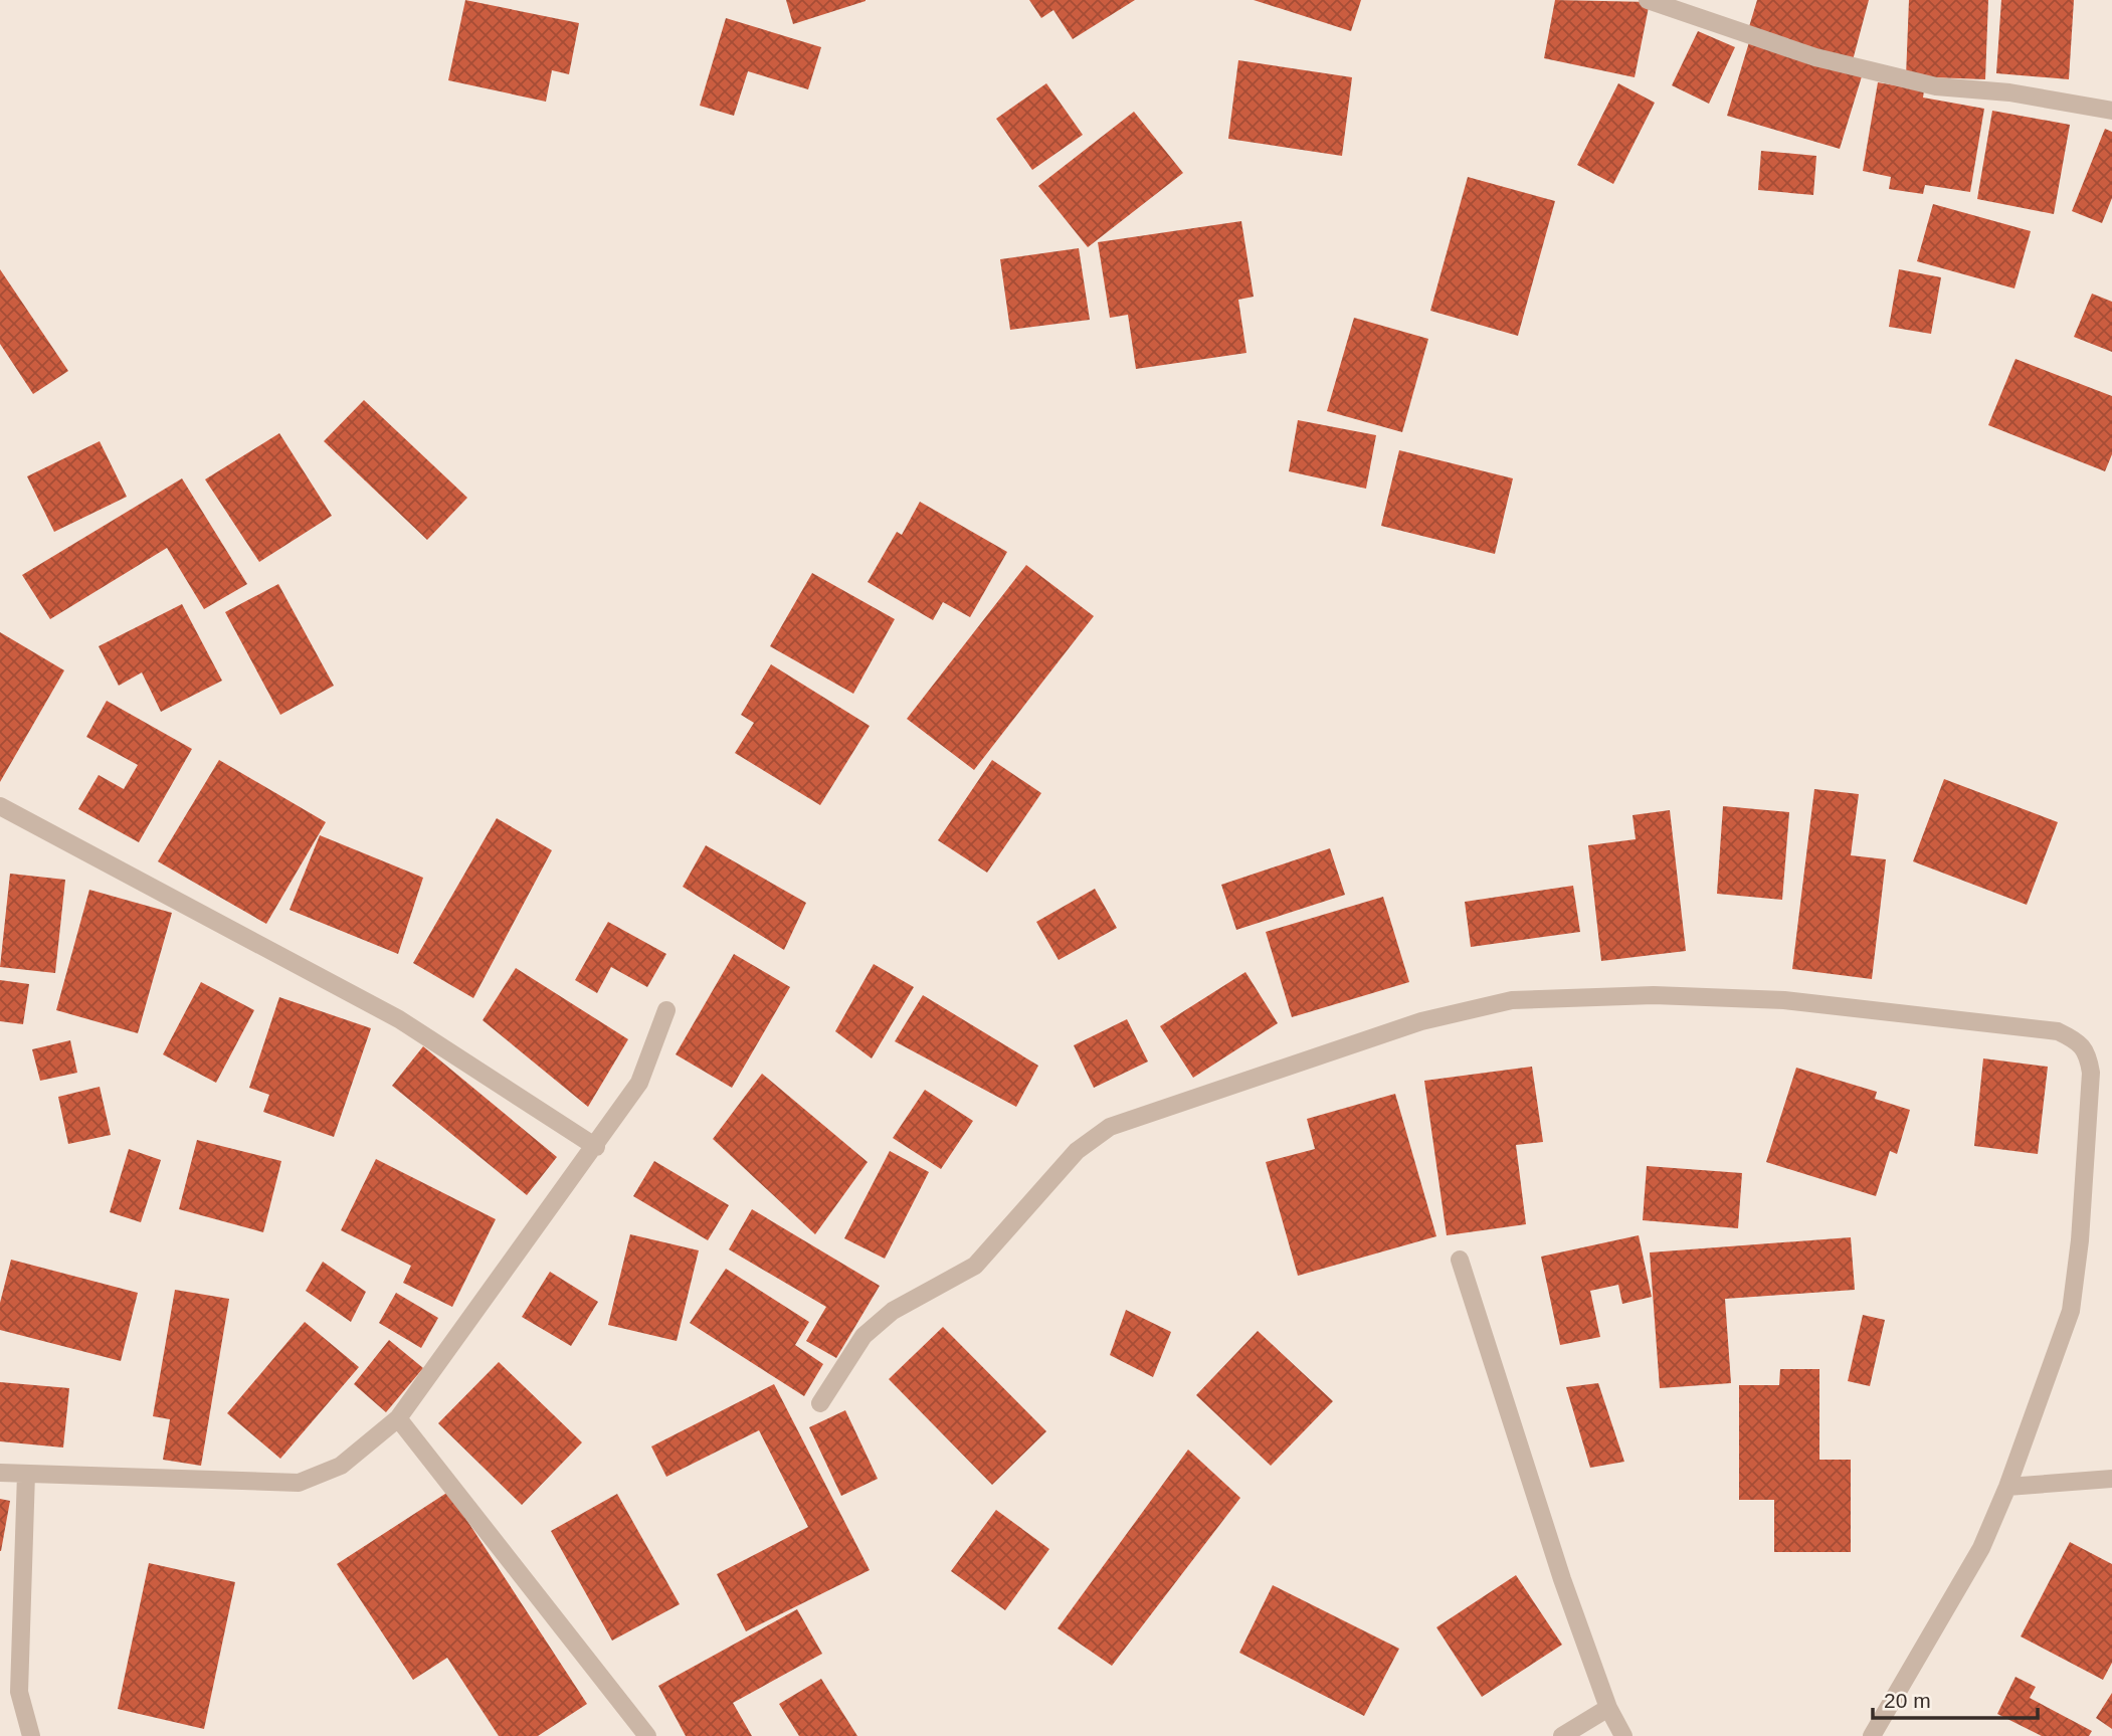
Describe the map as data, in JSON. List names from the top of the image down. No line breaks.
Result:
{"scale_bar":"20 m"}
